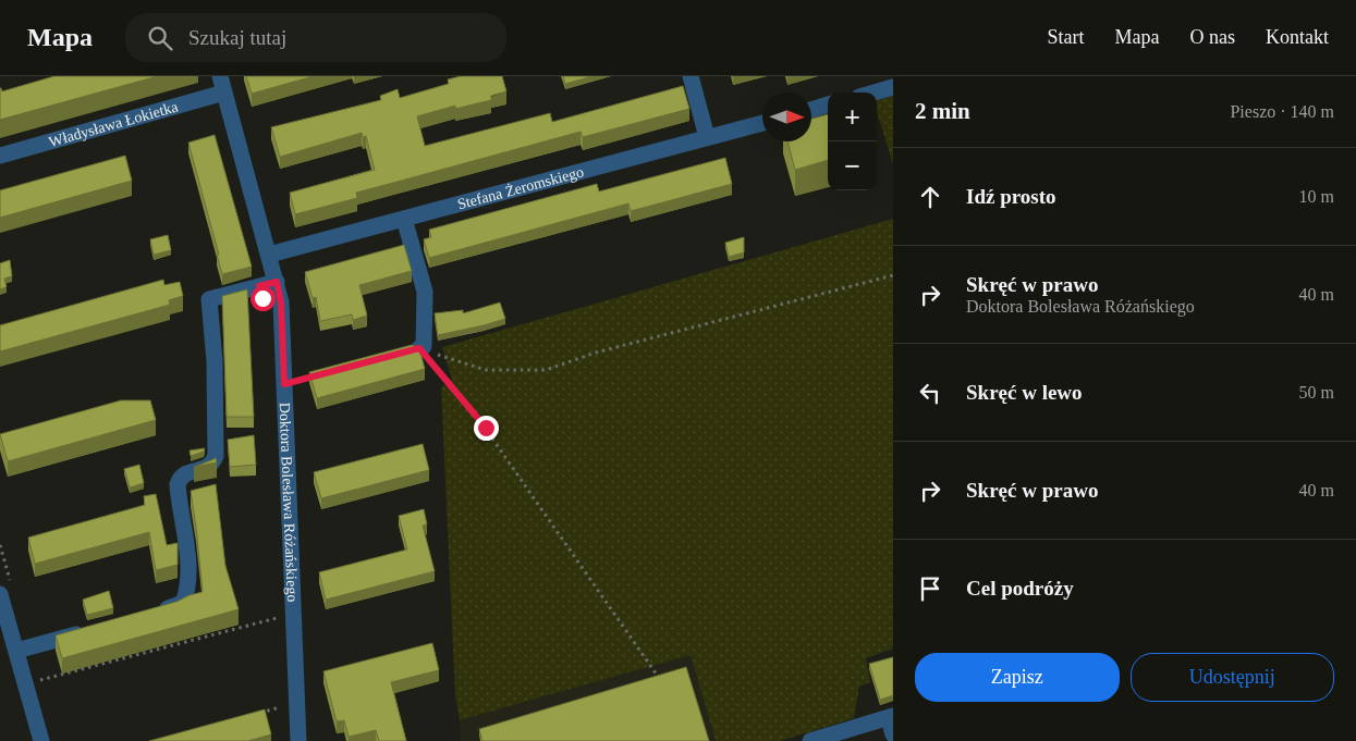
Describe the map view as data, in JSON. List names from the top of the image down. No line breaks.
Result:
{"streets":{"street":["Władysława Łokietka","Stefana Żeromskiego","Doktora Bolesława Różańskiego"]},"crossings":[["Władysława Łokietka","Doktora Bolesława Różańskiego"],["Stefana Żeromskiego","Doktora Bolesława Różańskiego"]],"north":"right","page":{"header":"Mapa","search":"Szukaj tutaj","nav":["Start","Mapa","O nas","Kontakt"],"heading":["2 min","Pieszo · 140 m"],"map_buttons":["+","−"],"list":[["Idź prosto","10 m"],["Skręć w prawo","Doktora Bolesława Różańskiego","40 m"],["Skręć w lewo","50 m"],["Skręć w prawo","40 m"],"Cel podróży"],"buttons":["Zapisz","Udostępnij"]}}
